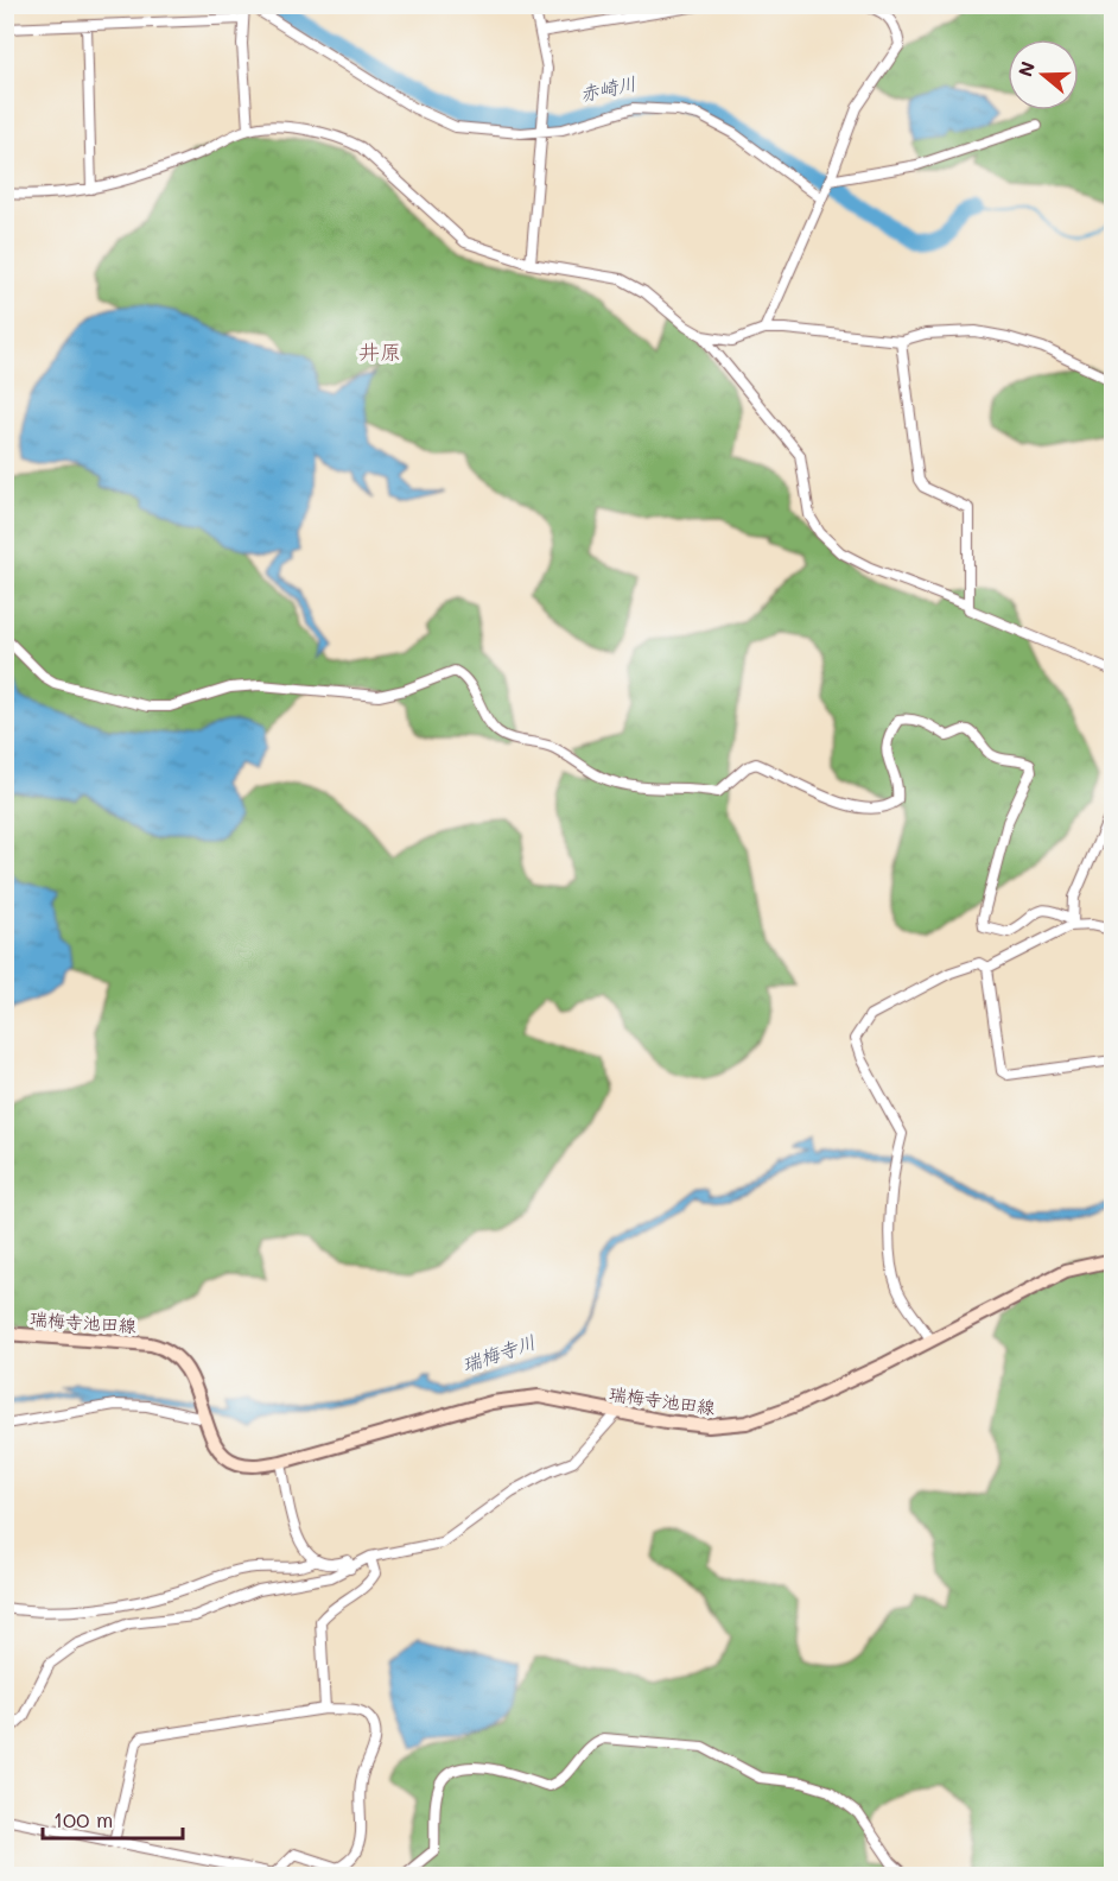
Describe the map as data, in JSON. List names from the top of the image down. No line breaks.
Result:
{"streets":{"main road":["瑞梅寺池田線"]},"districts":["井原"],"water":["赤崎川","瑞梅寺川"],"scale_bar":"100 m","north":"left"}
